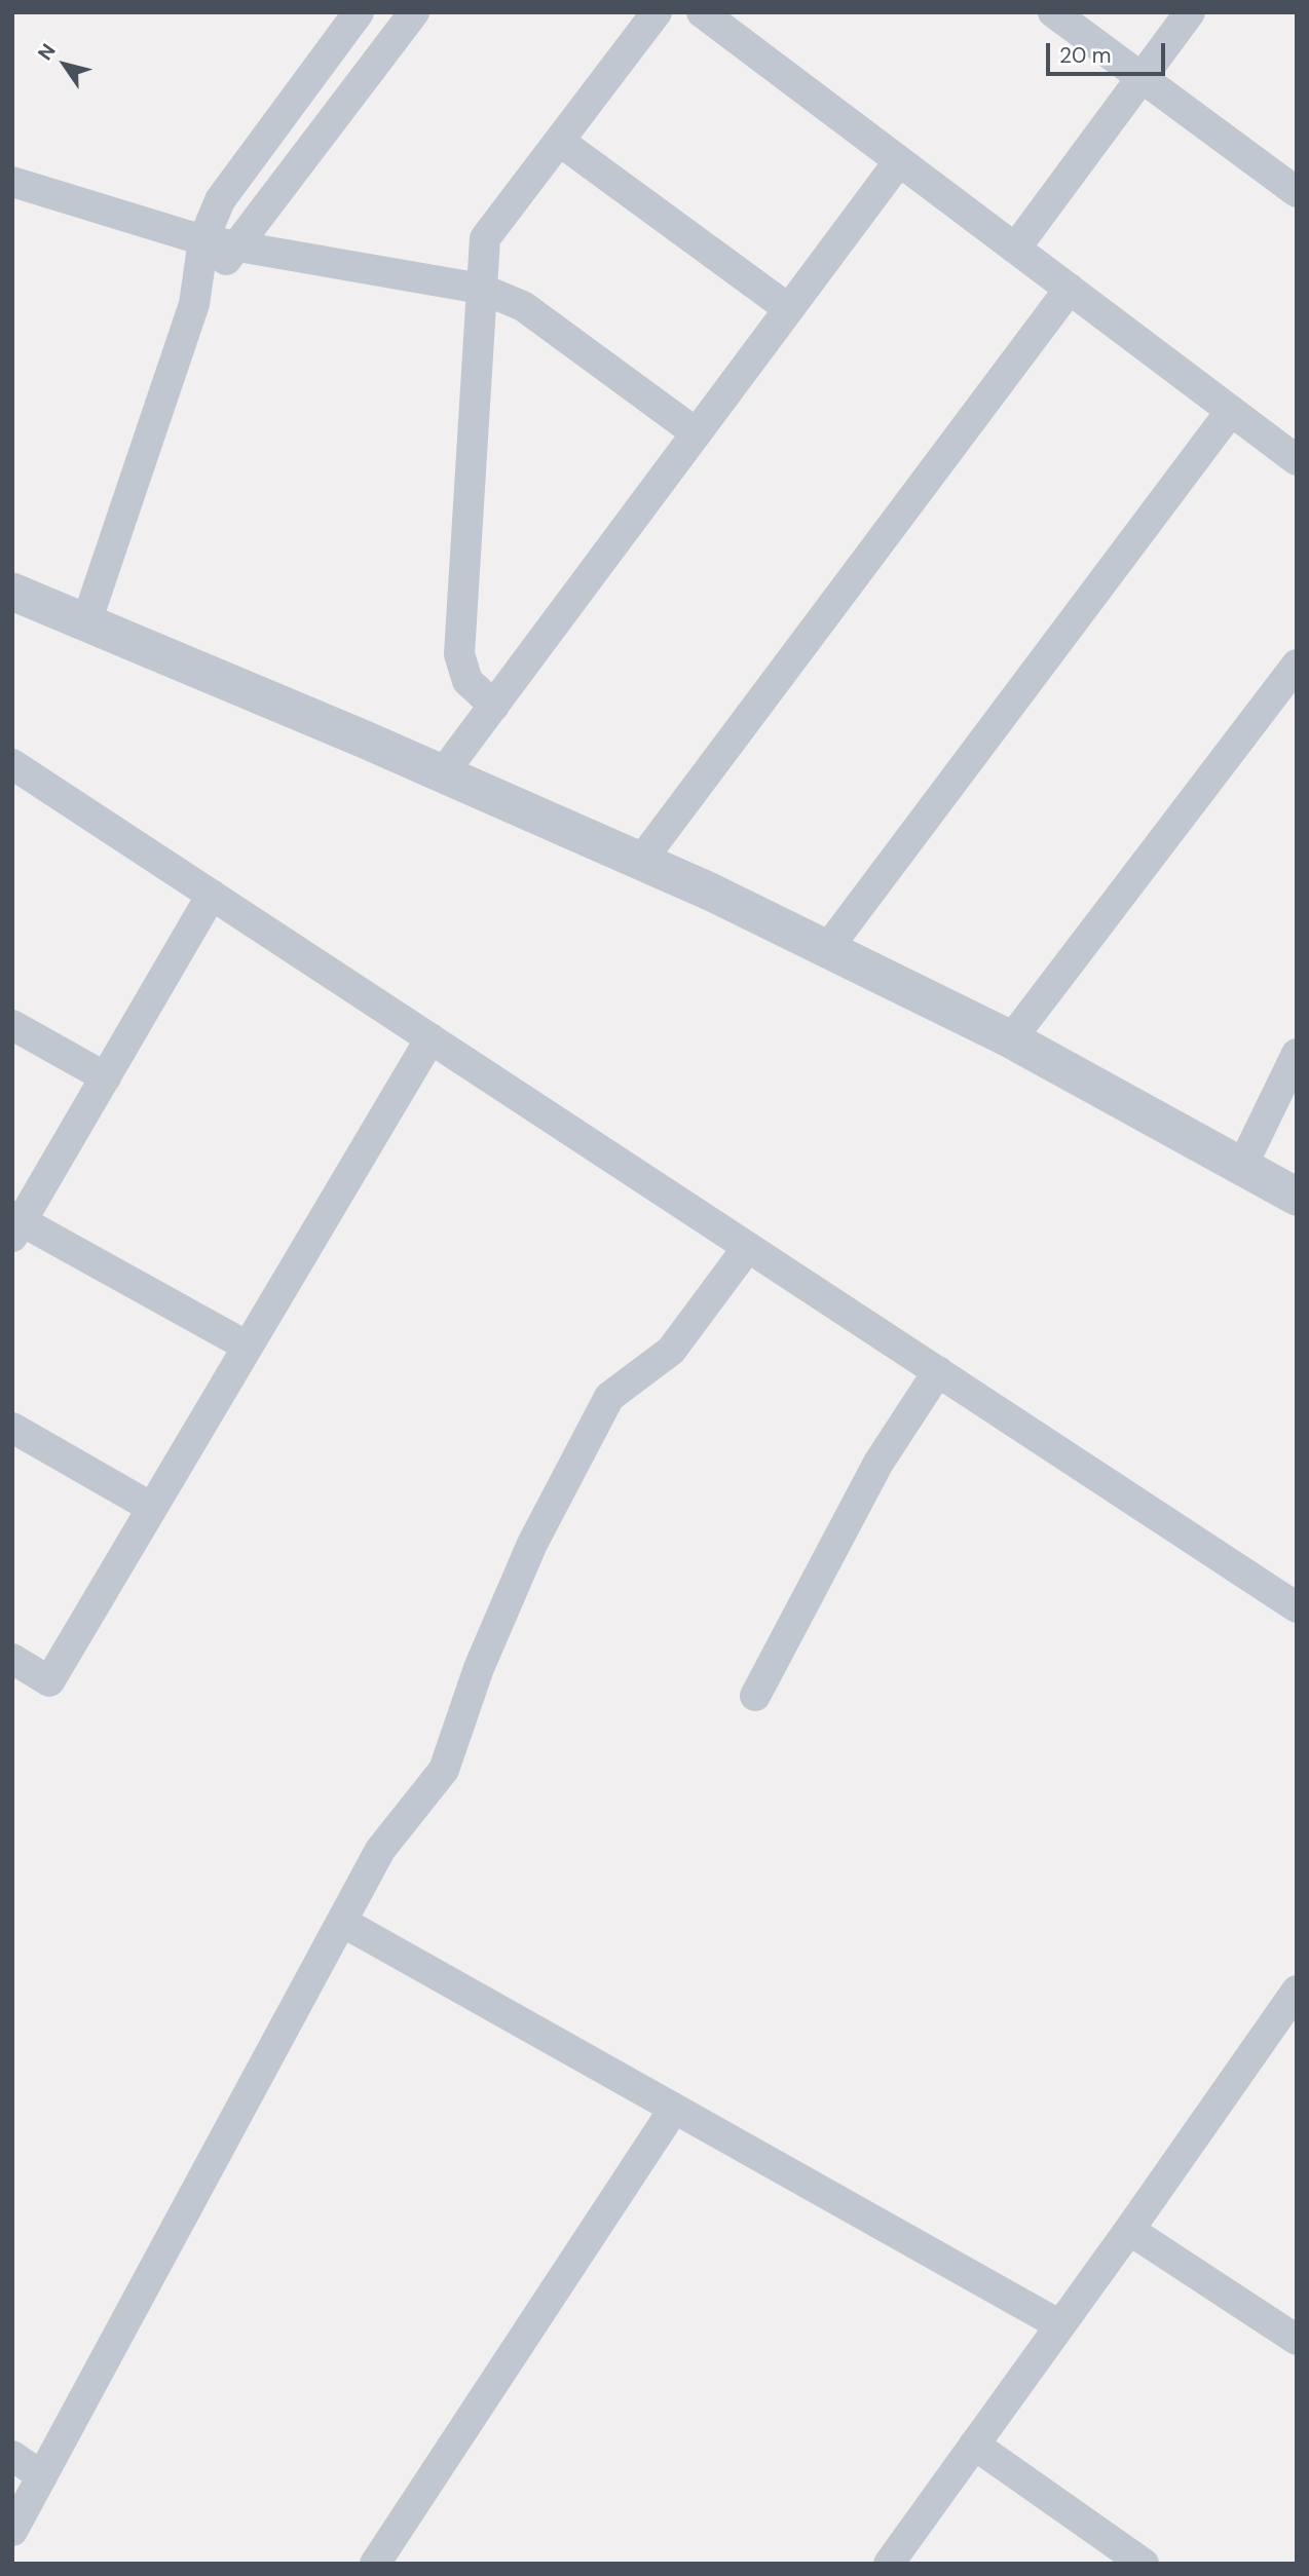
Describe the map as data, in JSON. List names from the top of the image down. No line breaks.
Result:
{"scale_bar":"20 m","north":"top left"}
